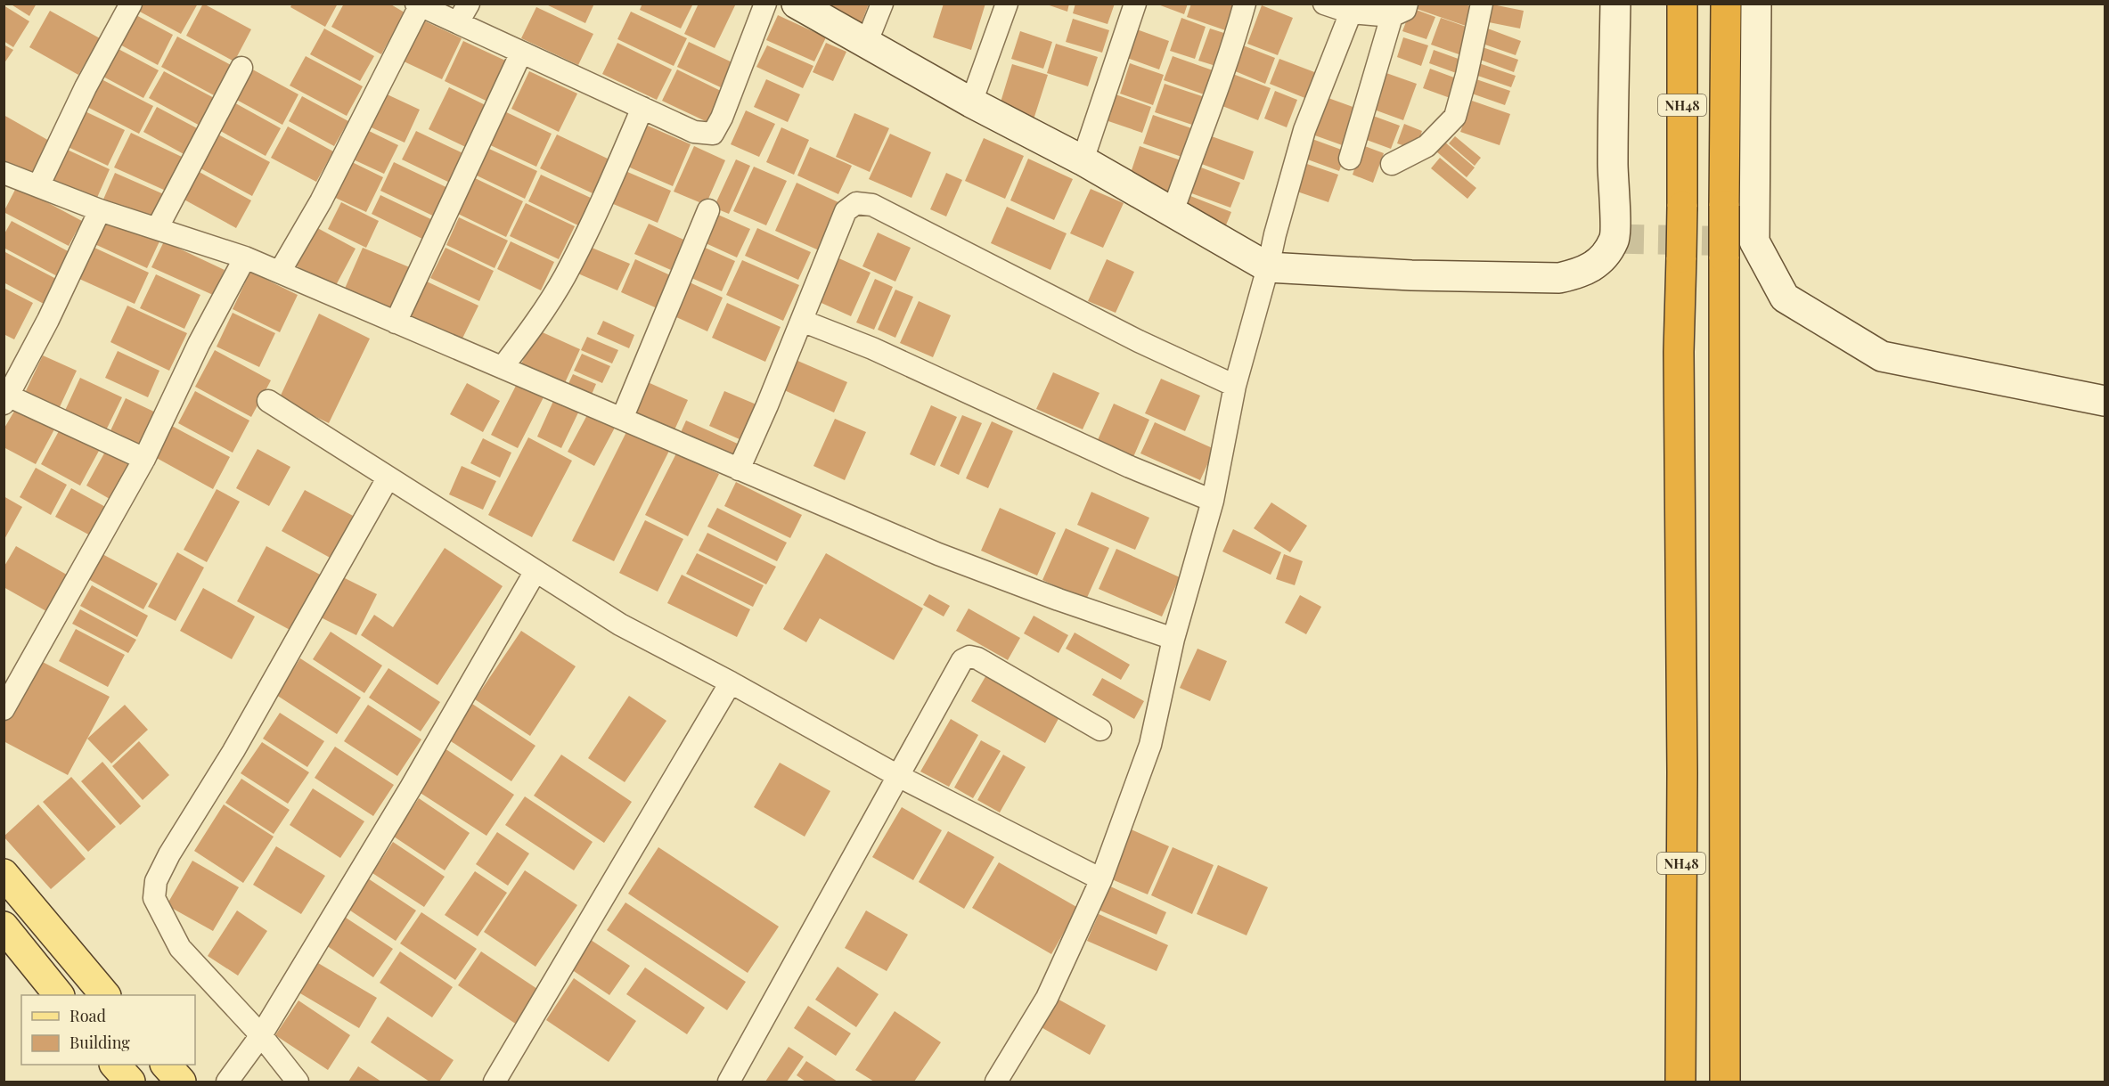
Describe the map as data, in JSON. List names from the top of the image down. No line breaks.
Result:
{"streets":{"highway":["NH48"]},"legend":["Road","Building"]}
